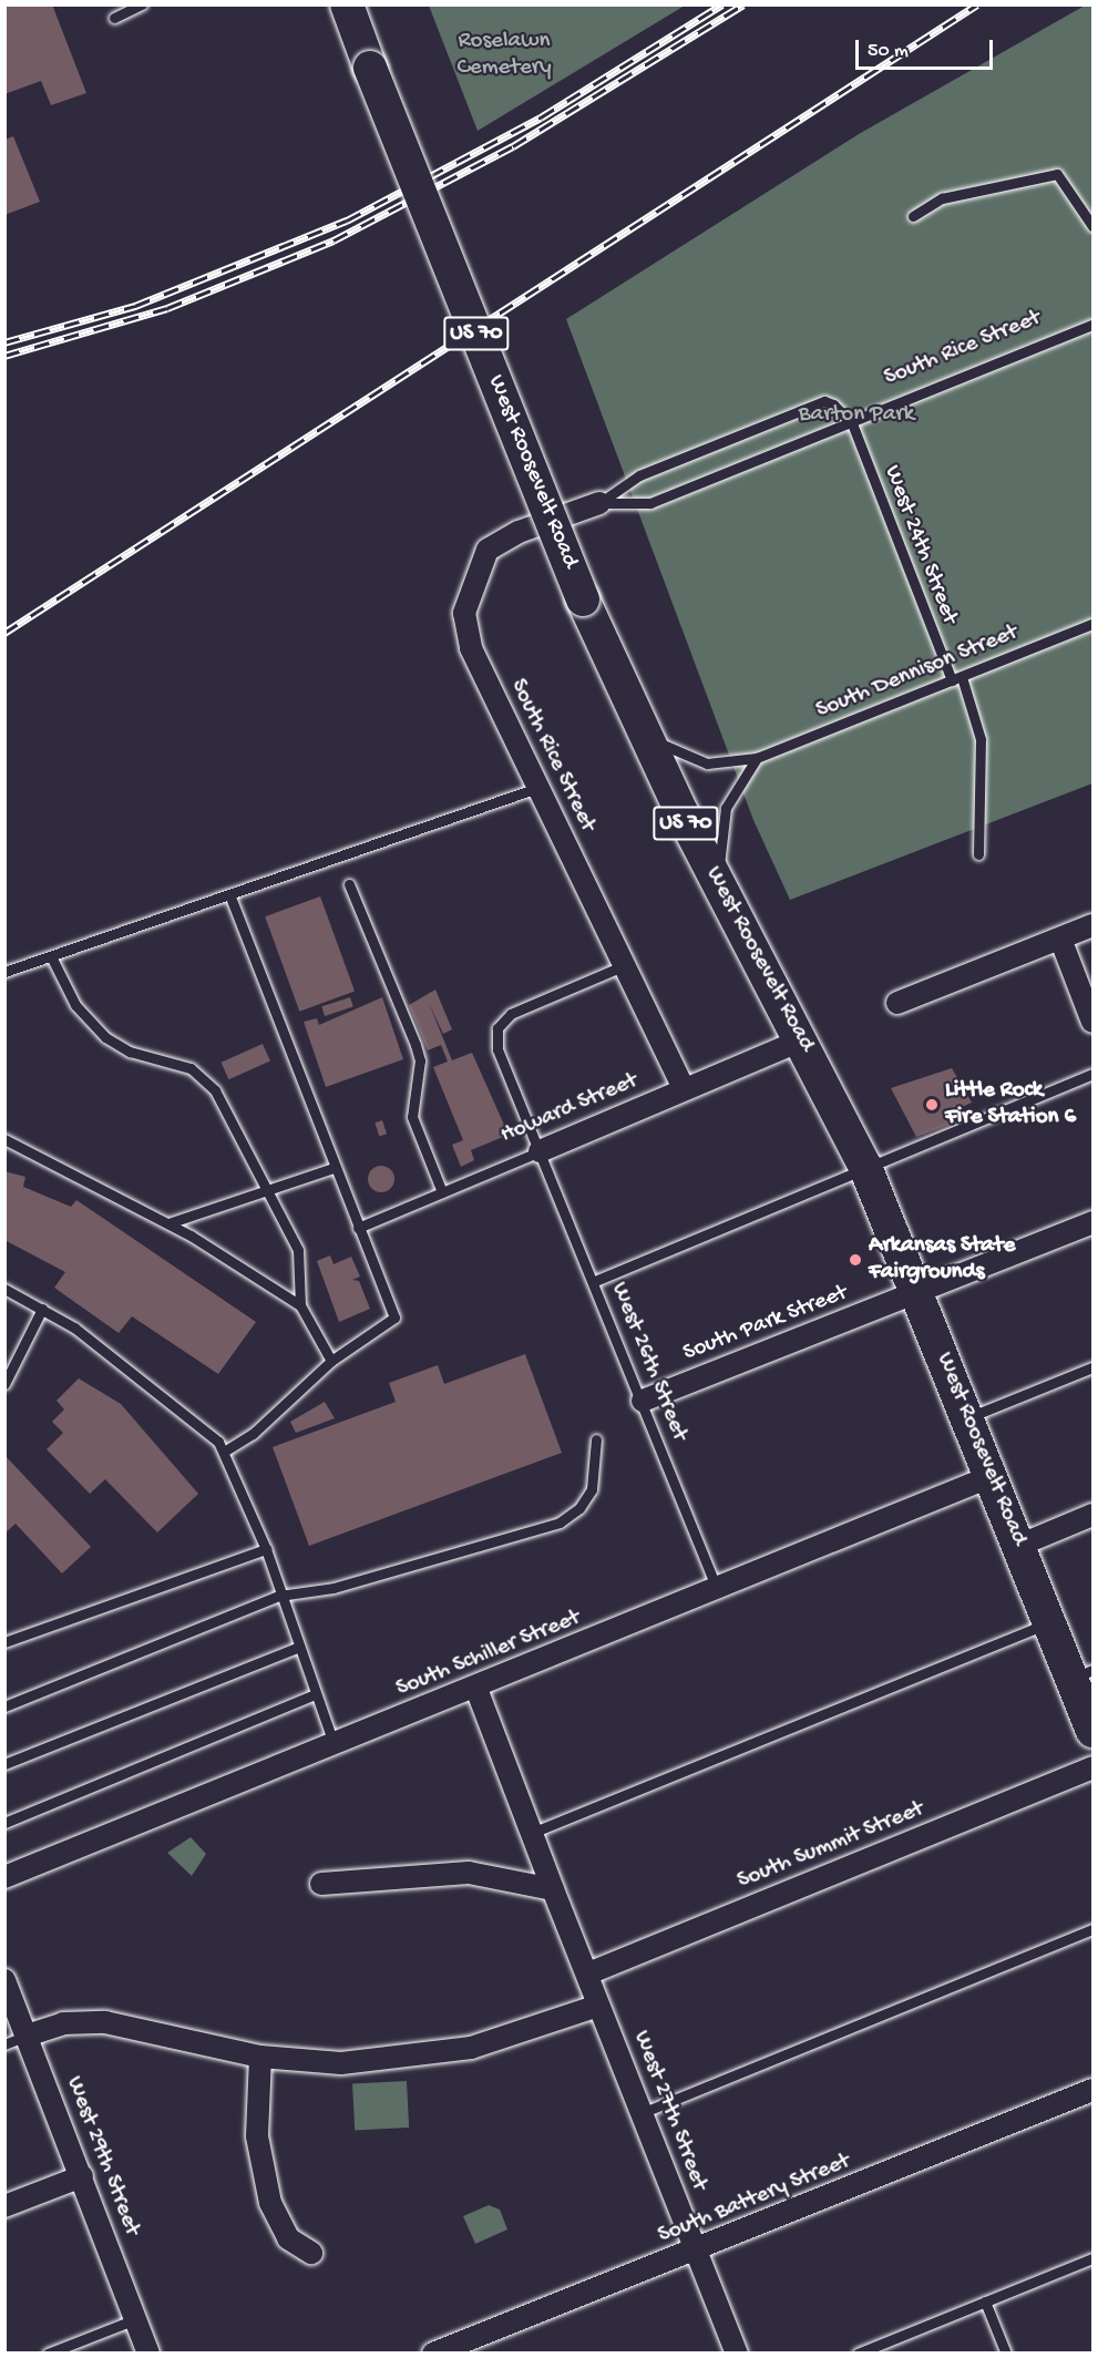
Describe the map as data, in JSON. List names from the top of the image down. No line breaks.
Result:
{"streets":{"main road":["US 70","West Roosevelt Road"],"street":["South Rice Street","Howard Street","South Park Street","South Schiller Street","South Summit Street","West 27th Street","West 29th Street","South Battery Street"],"lane":["West 24th Street","South Dennison Street","West 26th Street"]},"crossings":[["South Rice Street","West 24th Street"],["South Rice Street","Howard Street"],["South Rice Street","West 26th Street"],["West Roosevelt Road","South Dennison Street"],["West Roosevelt Road","Howard Street"],["West Roosevelt Road","South Park Street"],["West Roosevelt Road","South Schiller Street"],["West 24th Street","South Dennison Street"],["Howard Street","West 26th Street"],["South Park Street","West 26th Street"],["West 26th Street","South Schiller Street"],["South Schiller Street","West 27th Street"],["South Summit Street","West 27th Street"],["West 27th Street","South Battery Street"]],"parks":["Roselawn Cemetery","Barton Park"],"places":["Little Rock Fire Station 6","Arkansas State Fairgrounds"],"scale_bar":"50 m"}
